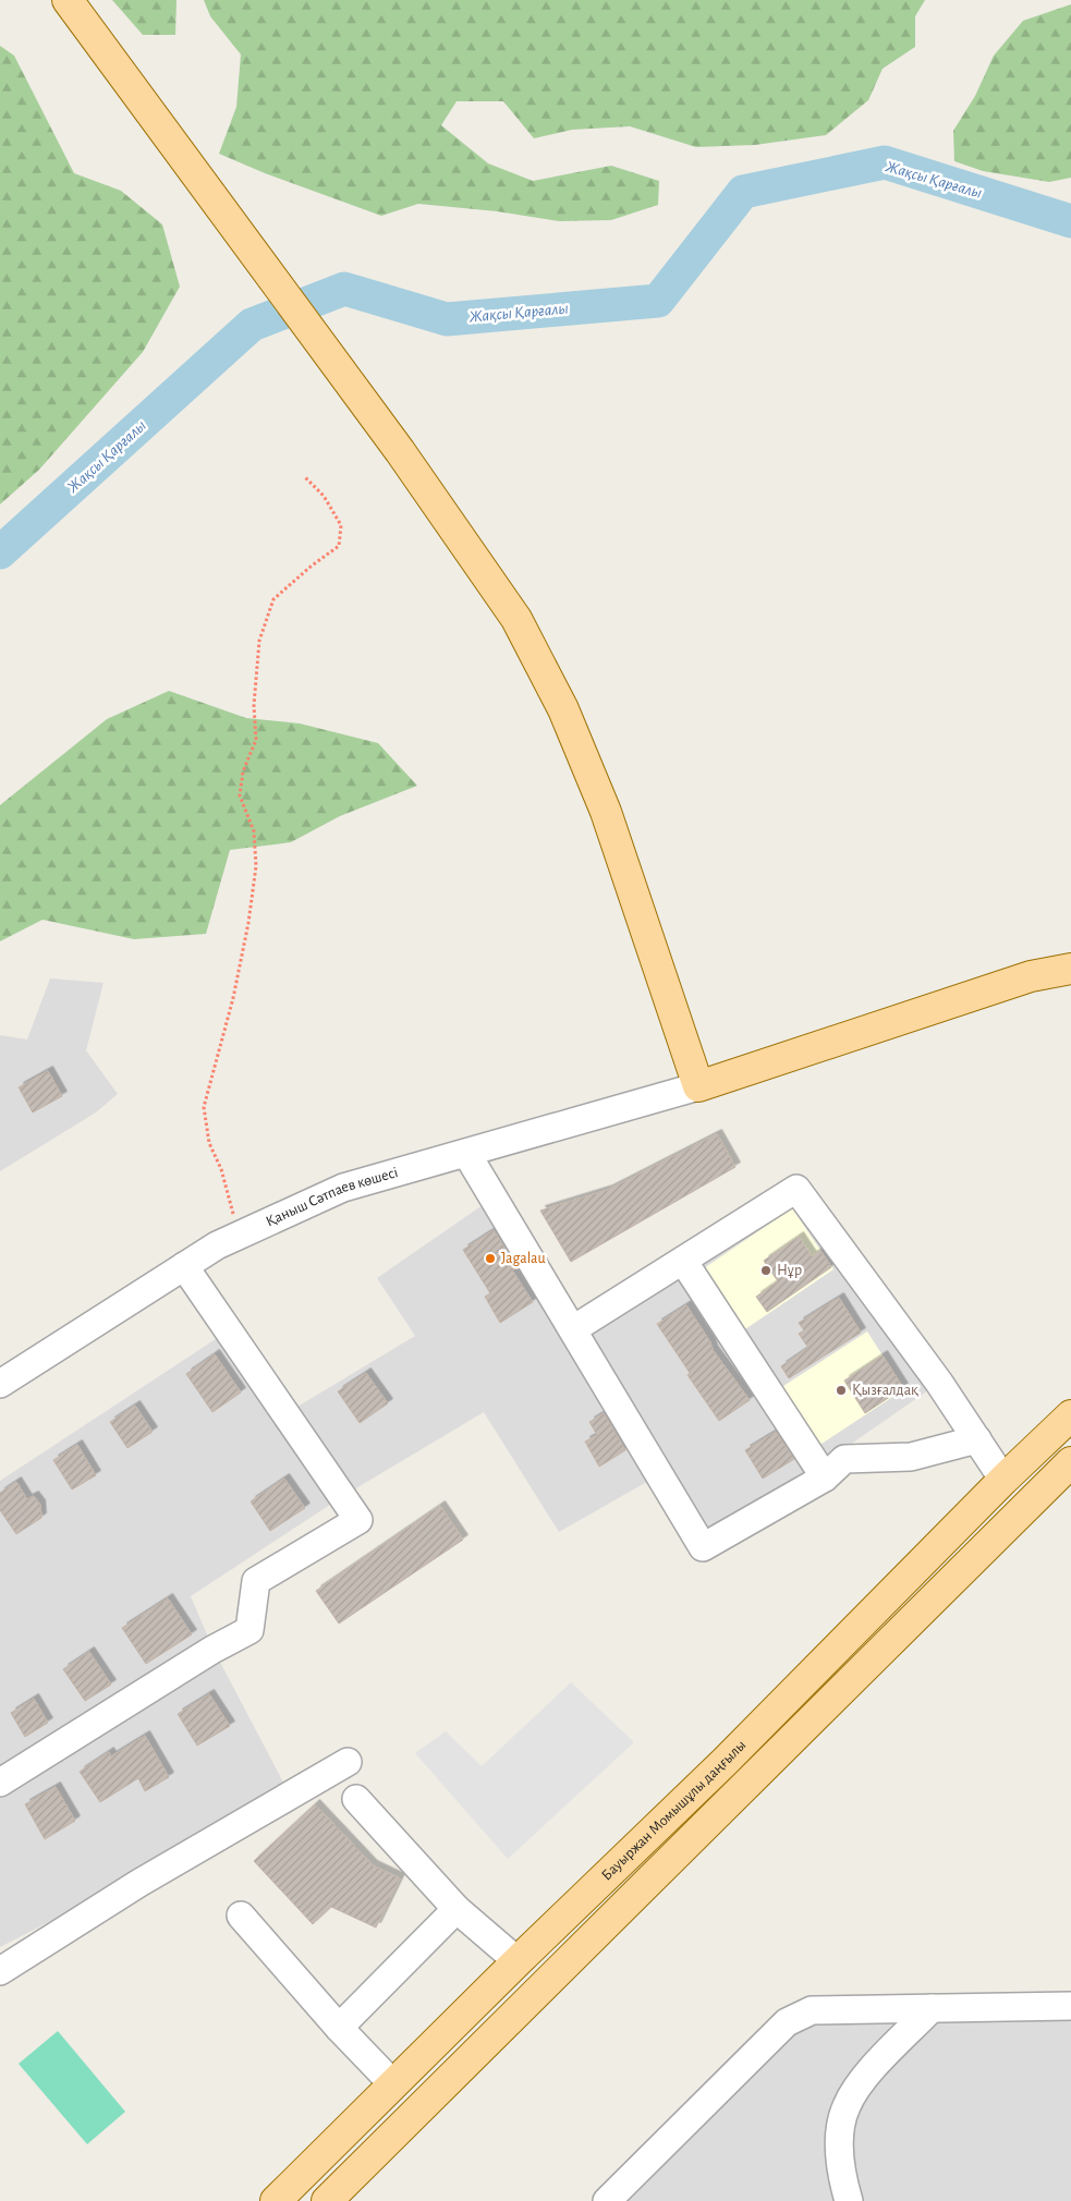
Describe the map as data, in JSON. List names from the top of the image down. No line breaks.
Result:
{"streets":{"main road":["Бауыржан Момышұлы даңғылы"],"street":["Қаныш Сәтпаев көшесі"]},"water":["Жақсы Қарғалы"],"places":["Jagalau","Нұр","Қызғалдақ"]}
